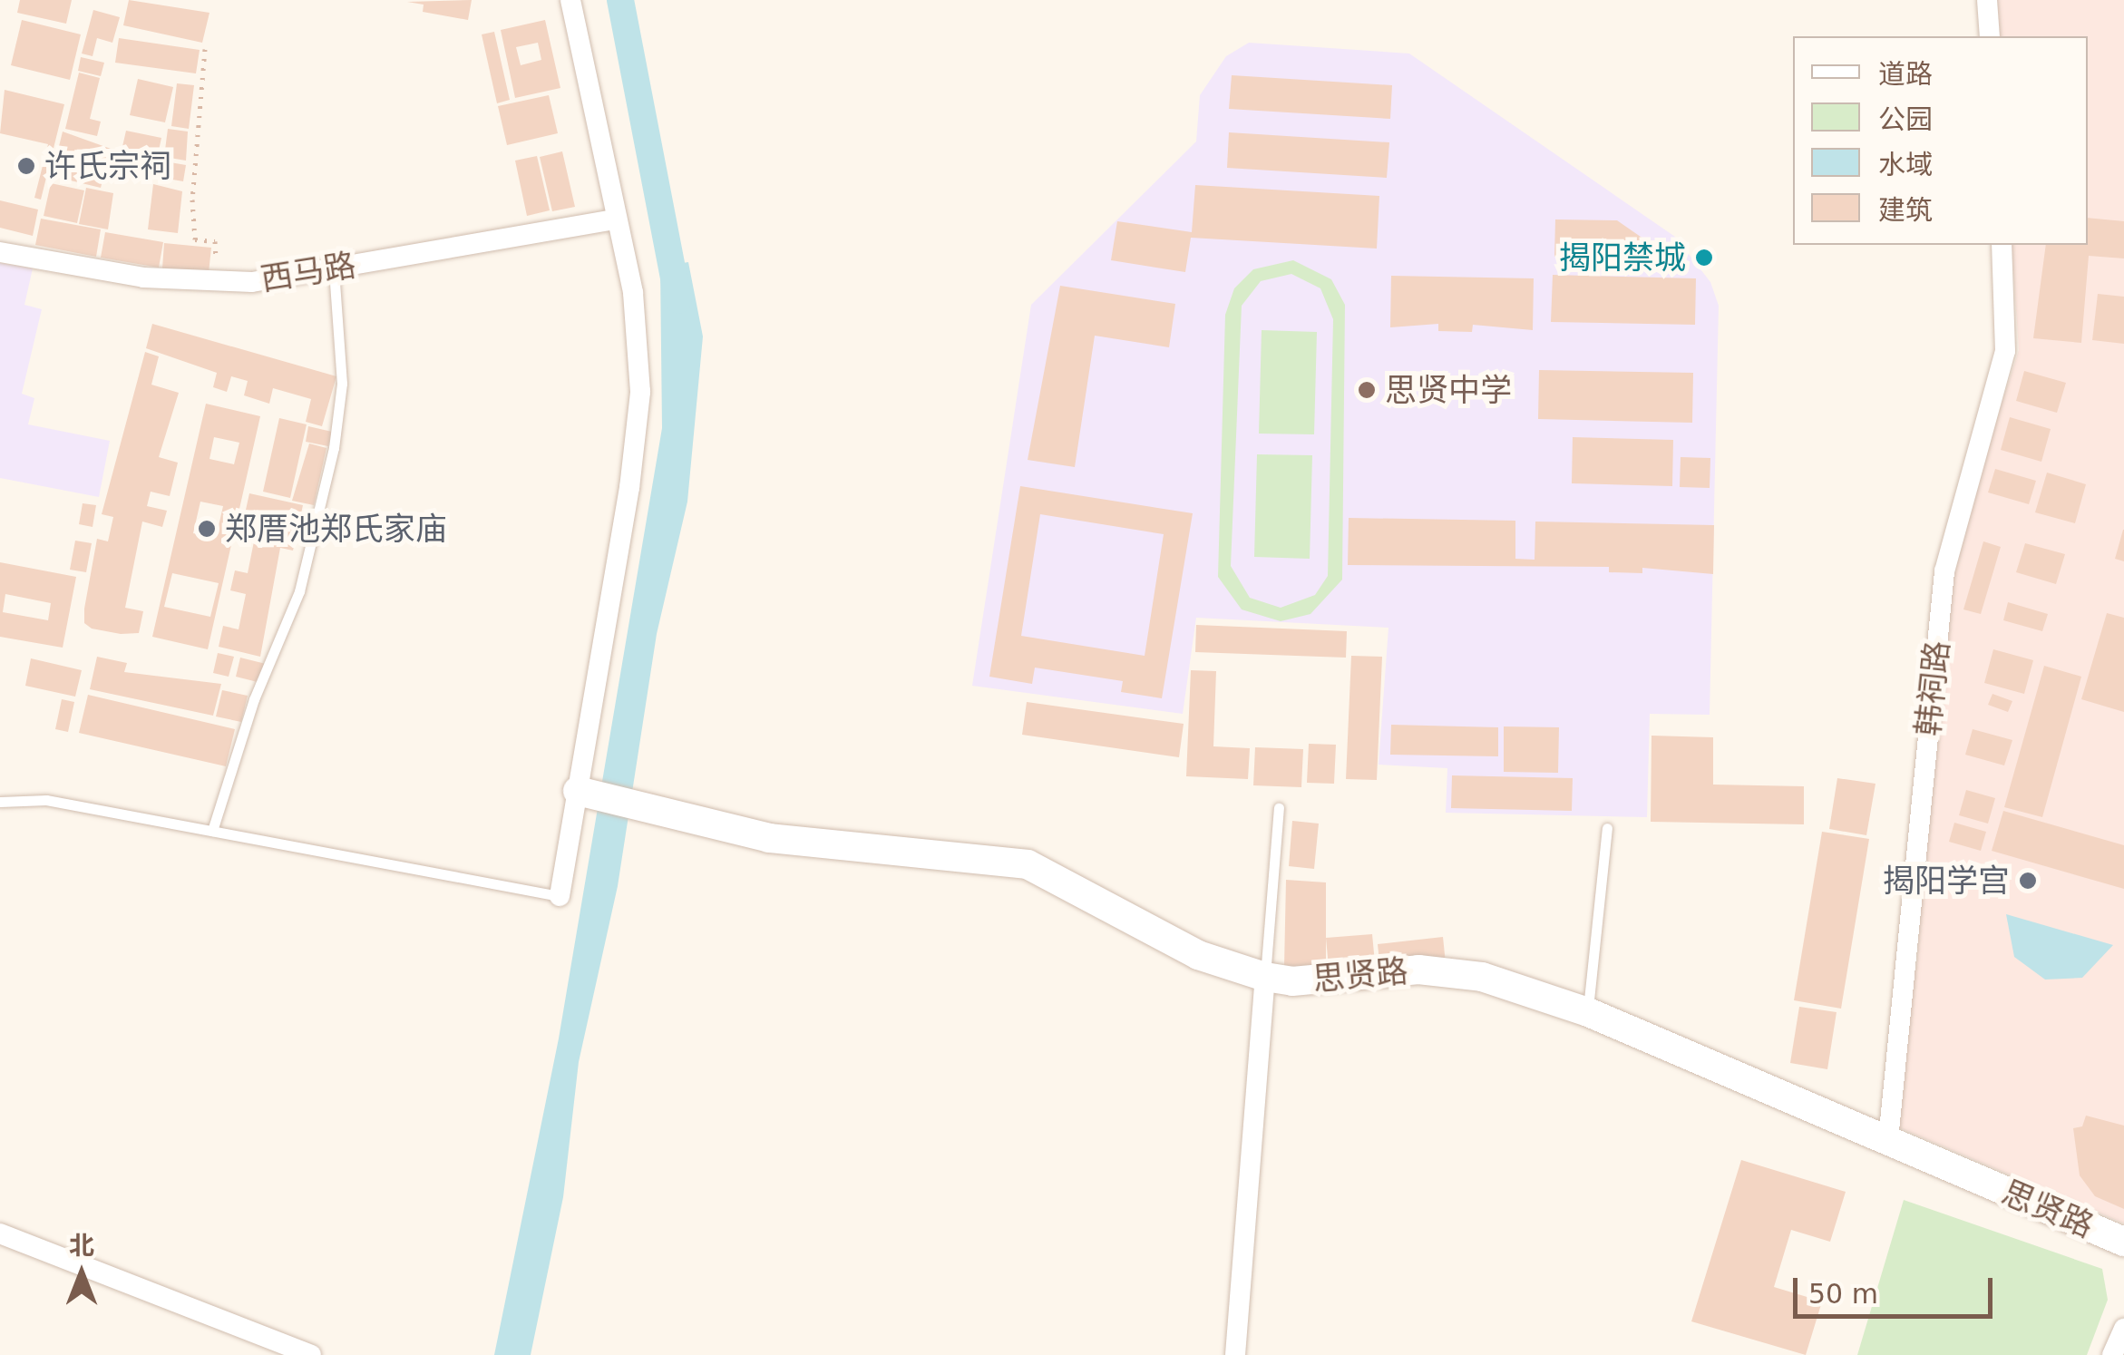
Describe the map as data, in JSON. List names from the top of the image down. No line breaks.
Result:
{"streets":{"street":["西马路","韩祠路","思贤路"]},"crossings":[["韩祠路","思贤路"]],"places":["许氏宗祠","揭阳禁城","思贤中学","郑厝池郑氏家庙","揭阳学宫"],"legend":["道路","公园","水域","建筑"],"scale_bar":"50 m","north":"top"}
